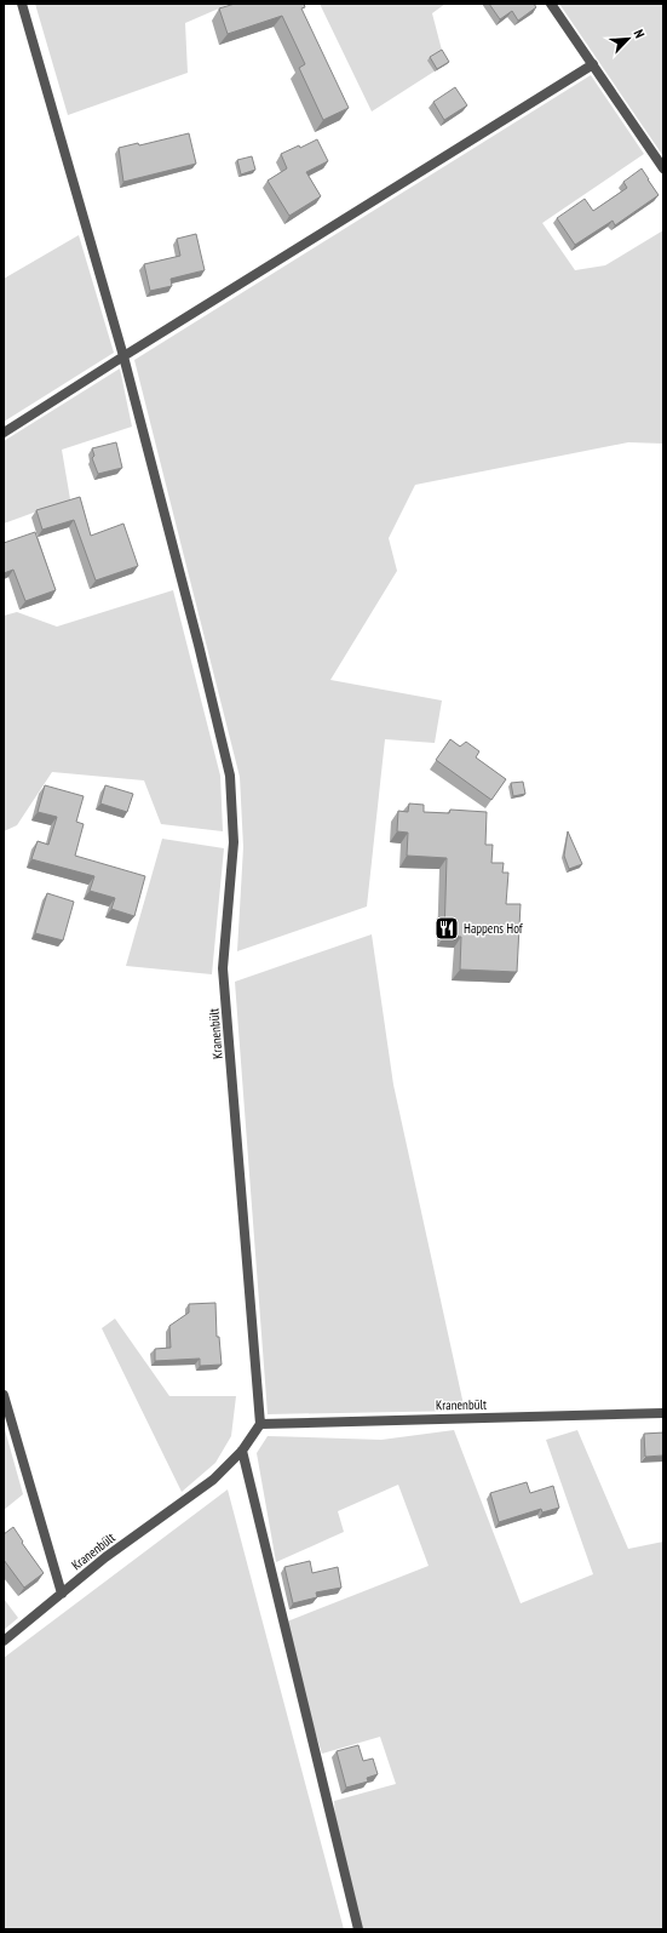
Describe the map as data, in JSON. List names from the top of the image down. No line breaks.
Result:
{"streets":{"street":["Kranenbült"]},"places":{"restaurant":["Happens Hof"]},"north":"top right"}
